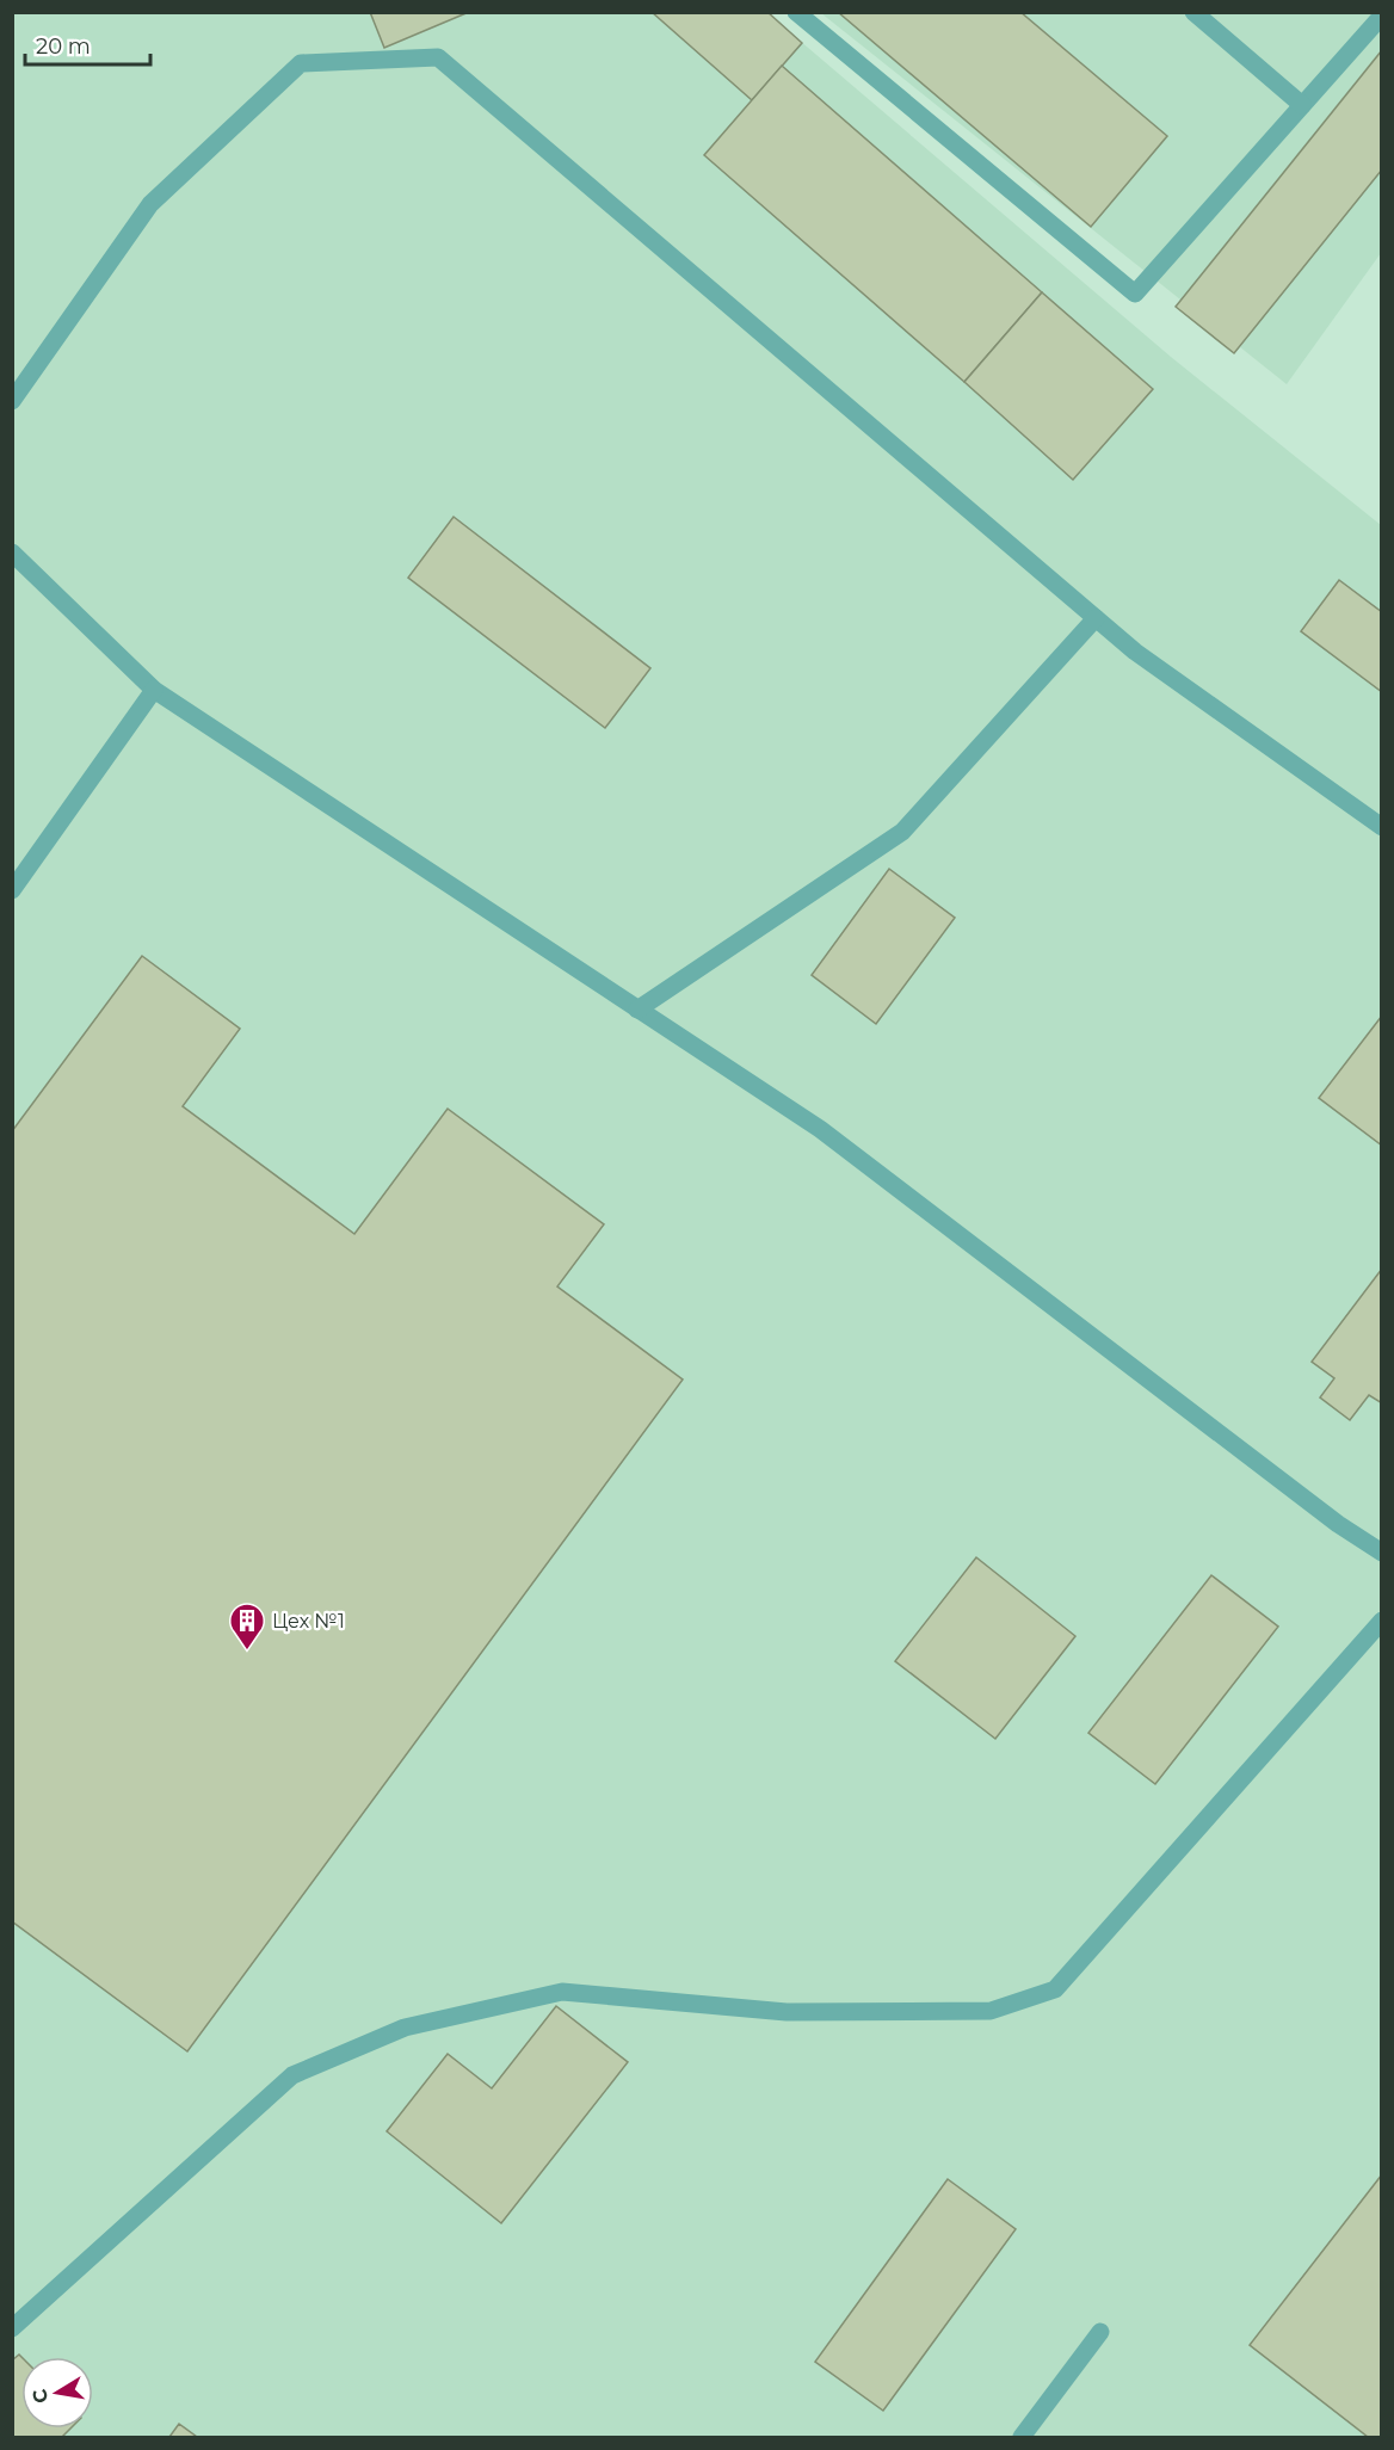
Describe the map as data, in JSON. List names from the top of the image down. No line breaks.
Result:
{"places":{"building":["Цех №1"]},"scale_bar":"20 m","north":"left"}
